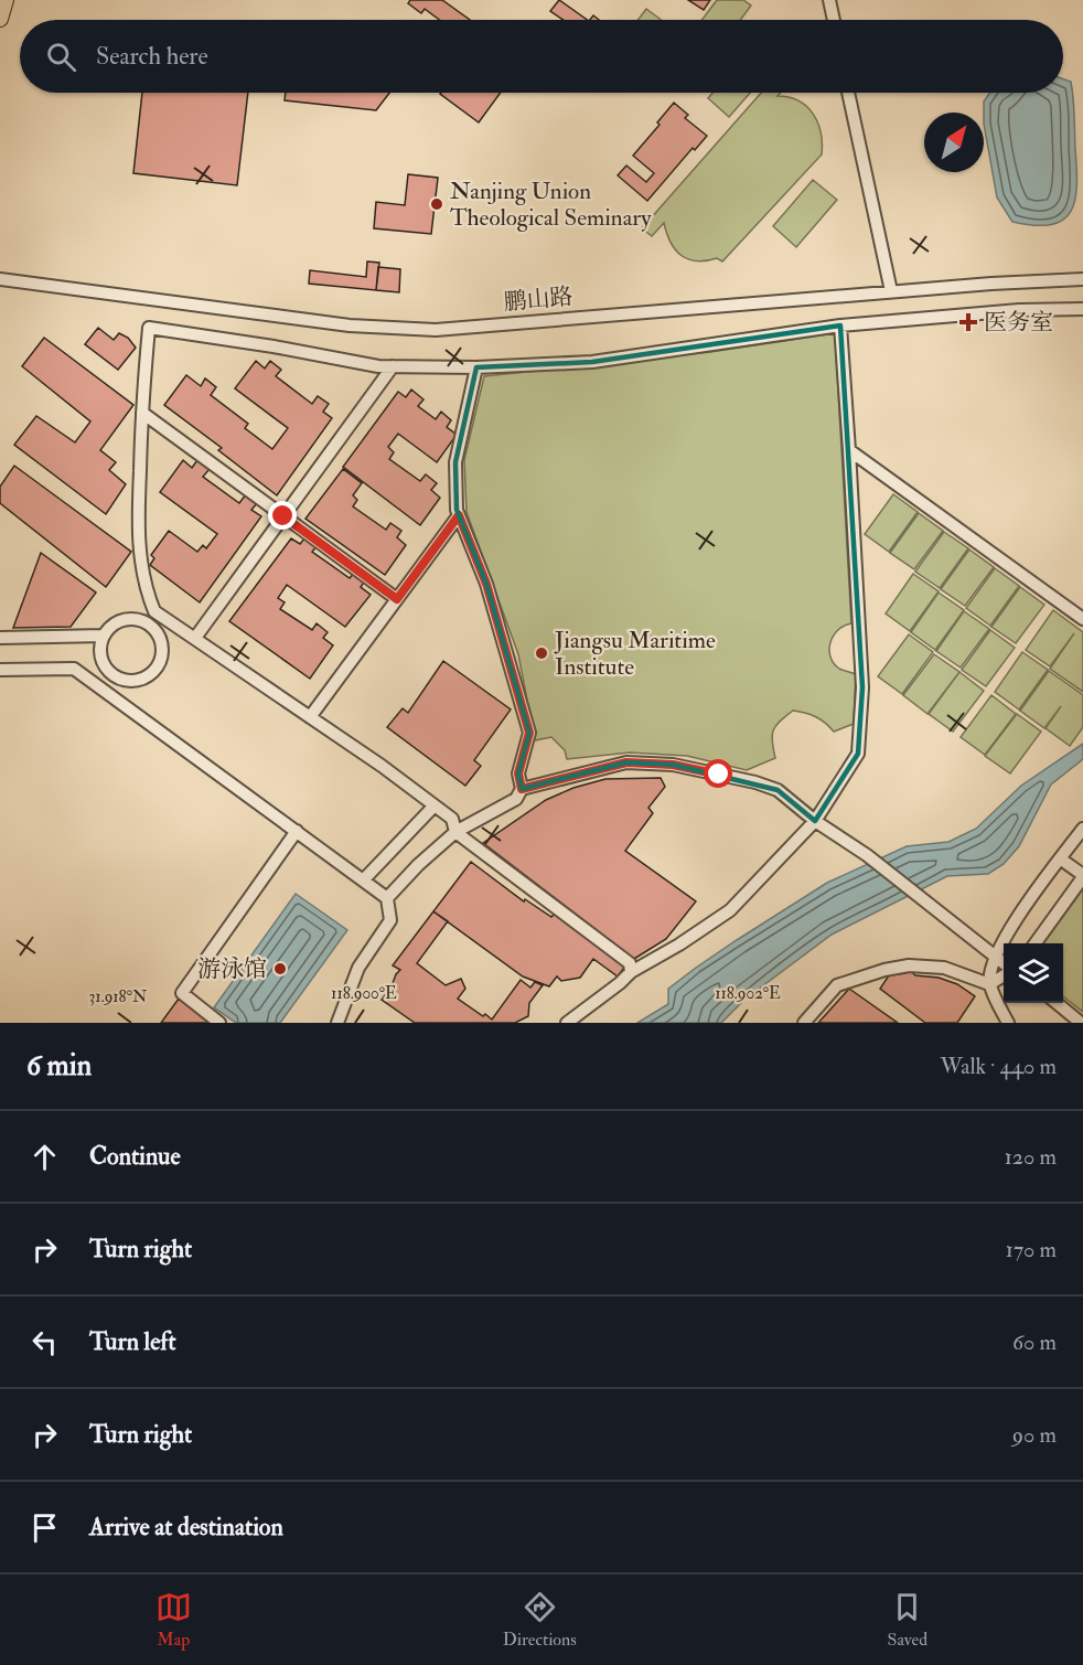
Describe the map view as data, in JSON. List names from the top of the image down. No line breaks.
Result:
{"streets":{"street":["鹏山路"]},"places":{"other":["Nanjing Union Theological Seminary","Jiangsu Maritime Institute","游泳馆"],"health":["医务室"]},"north":"top right","page":{"search":"Search here","heading":["6 min","Walk · 440 m"],"list":[["Continue","120 m"],["Turn right","170 m"],["Turn left","60 m"],["Turn right","90 m"],"Arrive at destination"],"nav":["Map","Directions","Saved"]},"coordinates":["118.900°E","118.902°E","31.918°N"]}
